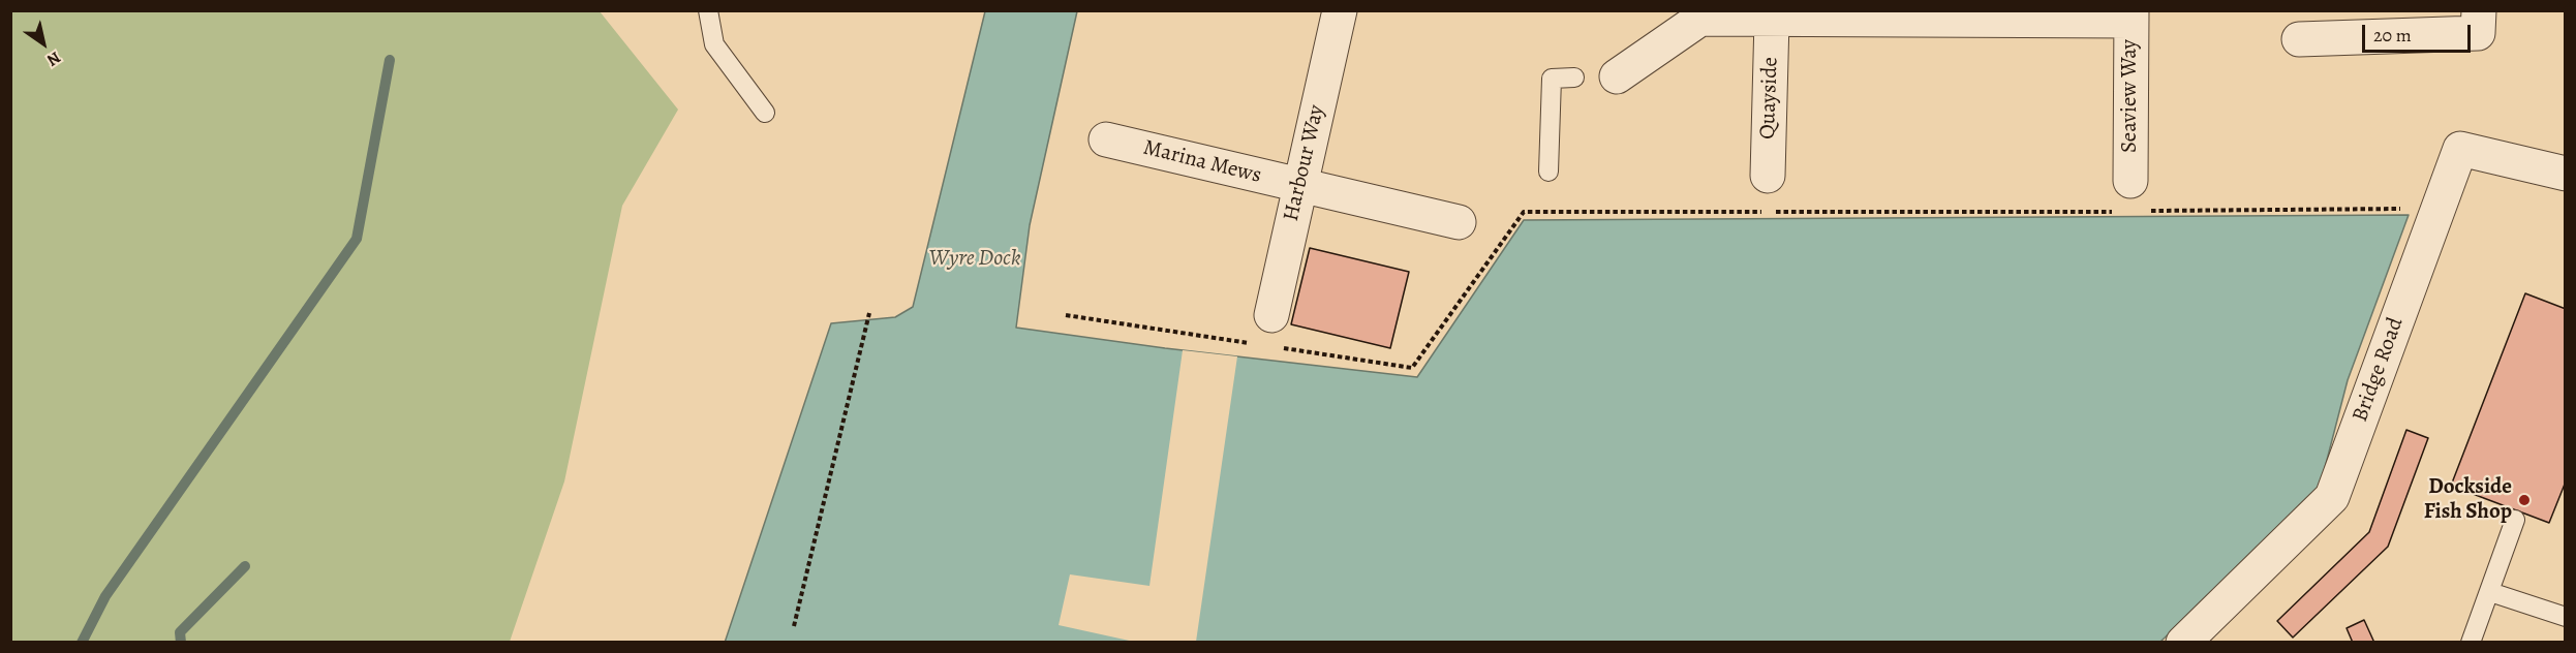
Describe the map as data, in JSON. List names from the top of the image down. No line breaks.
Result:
{"streets":{"street":["Seaview Way","Quayside","Marina Mews","Harbour Way","Bridge Road"]},"crossings":[["Marina Mews","Harbour Way"]],"water":["Wyre Dock"],"places":["Dockside Fish Shop"],"scale_bar":"20 m","north":"bottom right"}
